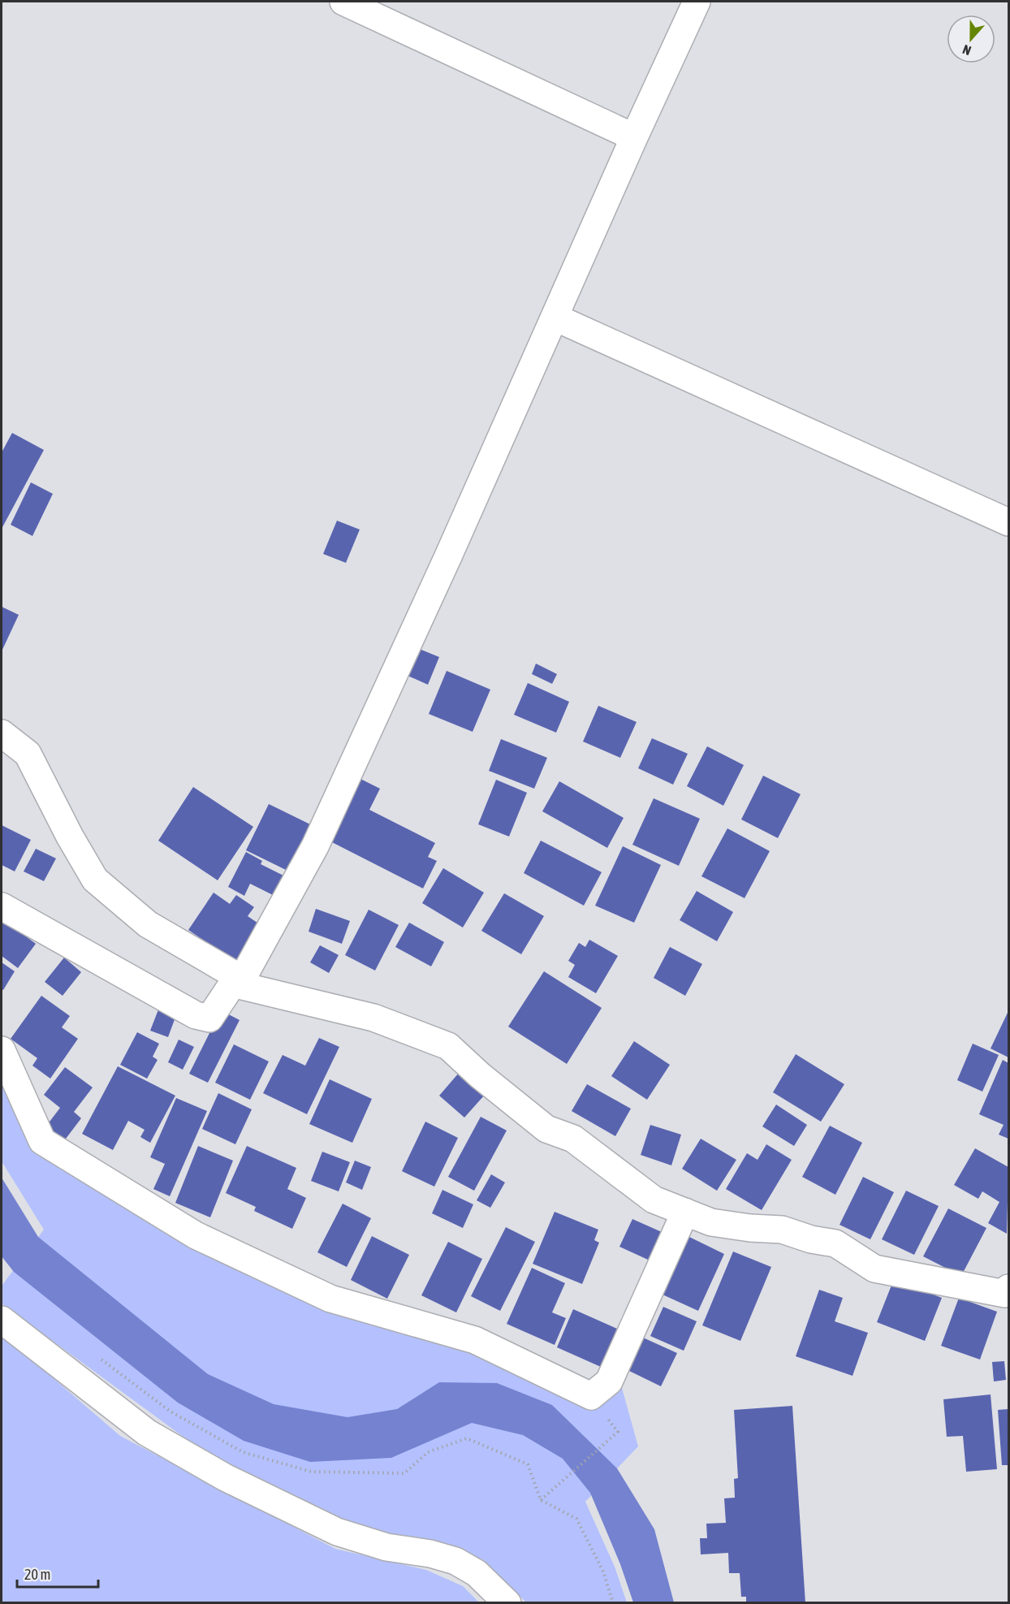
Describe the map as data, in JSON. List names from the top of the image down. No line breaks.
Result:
{"scale_bar":"20 m","north":"bottom"}
